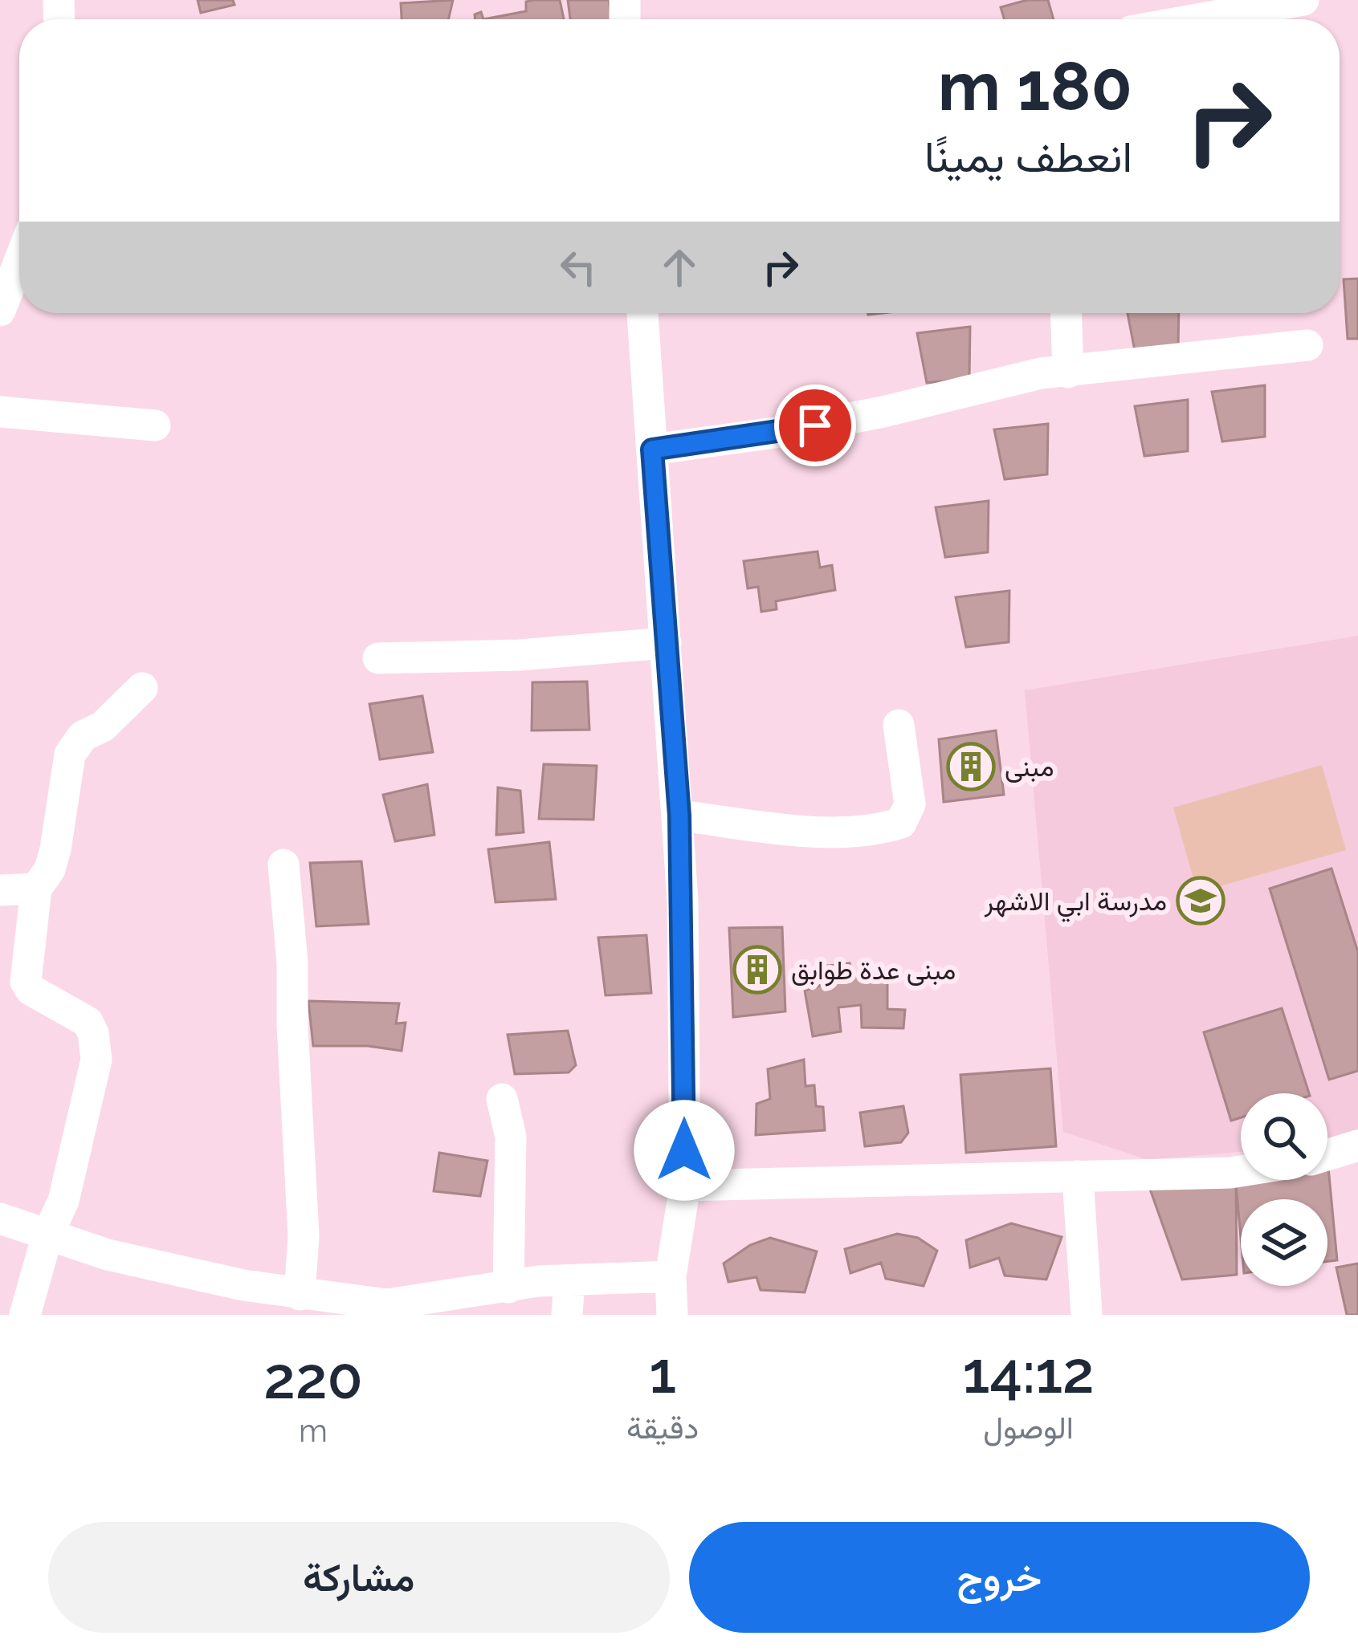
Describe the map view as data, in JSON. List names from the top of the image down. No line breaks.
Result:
{"places":{"building":["مبنى","مبنى عدة طوابق"],"school or university":["مدرسة ابي الاشهر"]},"page":{"turn":["180 m","انعطف يمينًا"],"eta":["14:12","الوصول","1","دقيقة","220","m"],"buttons":["خروج","مشاركة"]}}
